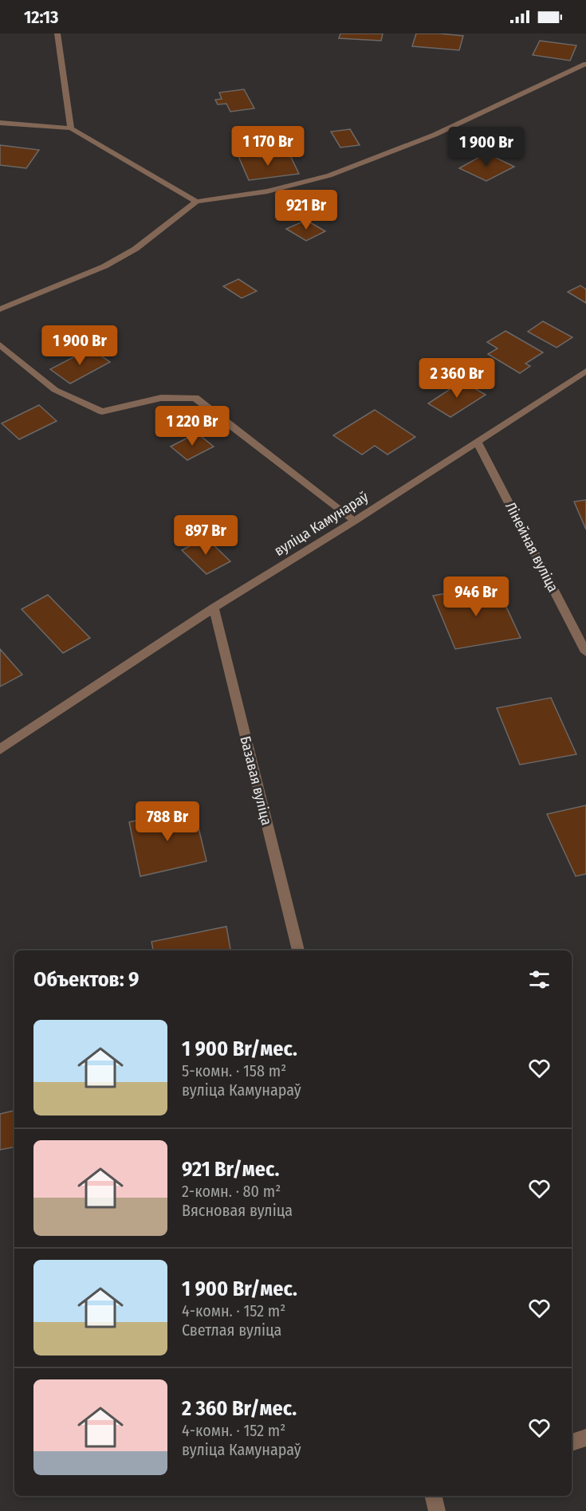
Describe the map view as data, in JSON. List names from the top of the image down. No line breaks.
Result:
{"streets":{"street":["вуліца Камунараў","Лінейная вуліца","Базавая вуліца"]},"crossings":[["вуліца Камунараў","Лінейная вуліца"],["вуліца Камунараў","Базавая вуліца"]],"page":{"status":"12:13","price":["1 170 Br","1 900 Br","921 Br","1 900 Br","2 360 Br","1 220 Br","897 Br","946 Br","788 Br"],"heading":"Объектов: 9","list":[{"name":"1 900 Br/мес.","note":"5-комн. · 158 m² · вуліца Камунараў"},{"name":"921 Br/мес.","note":"2-комн. · 80 m² · Вясновая вуліца"},{"name":"1 900 Br/мес.","note":"4-комн. · 152 m² · Светлая вуліца"},{"name":"2 360 Br/мес.","note":"4-комн. · 152 m² · вуліца Камунараў"}]}}
